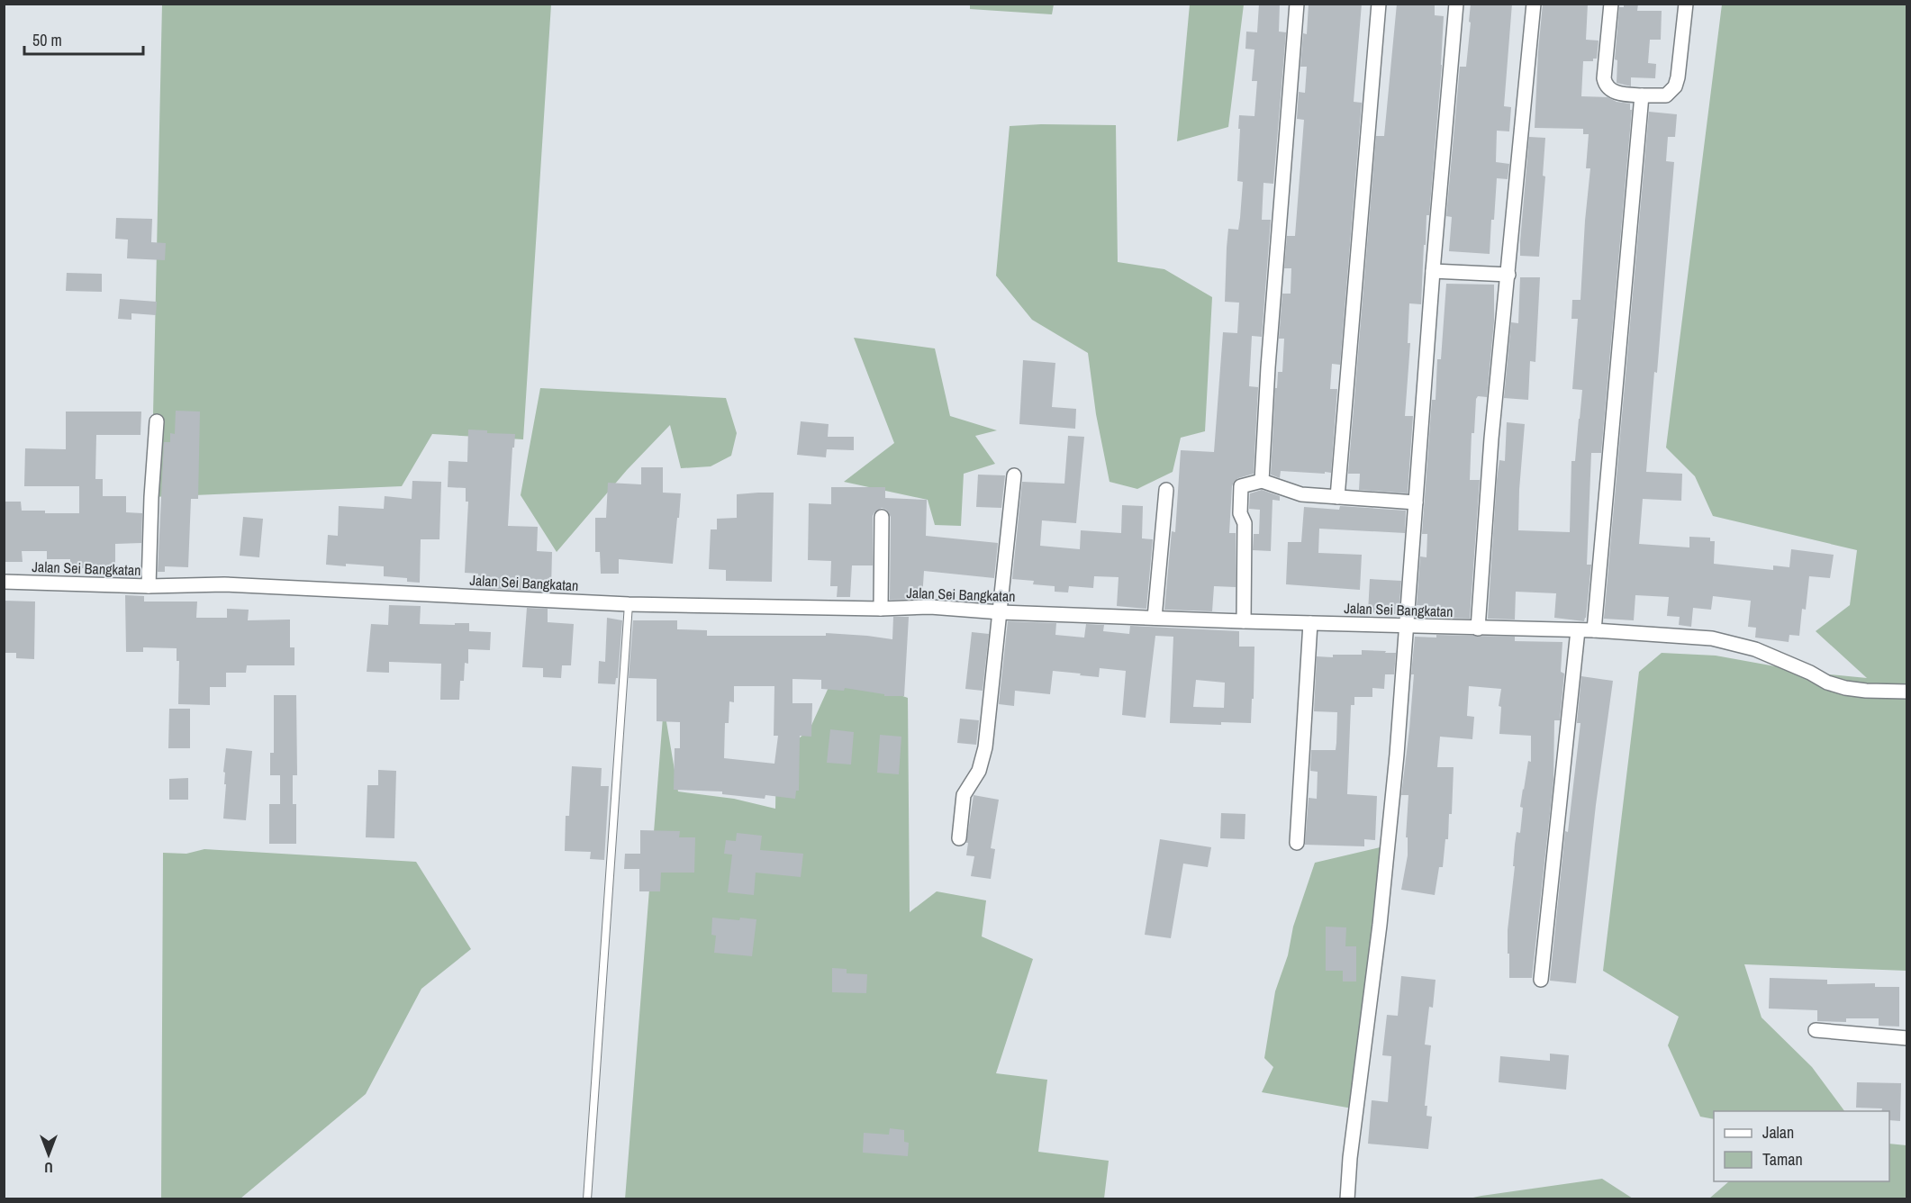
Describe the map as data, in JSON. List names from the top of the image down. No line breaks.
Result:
{"streets":{"street":["Jalan Sei Bangkatan"]},"legend":["Jalan","Taman"],"scale_bar":"50 m","north":"bottom"}
